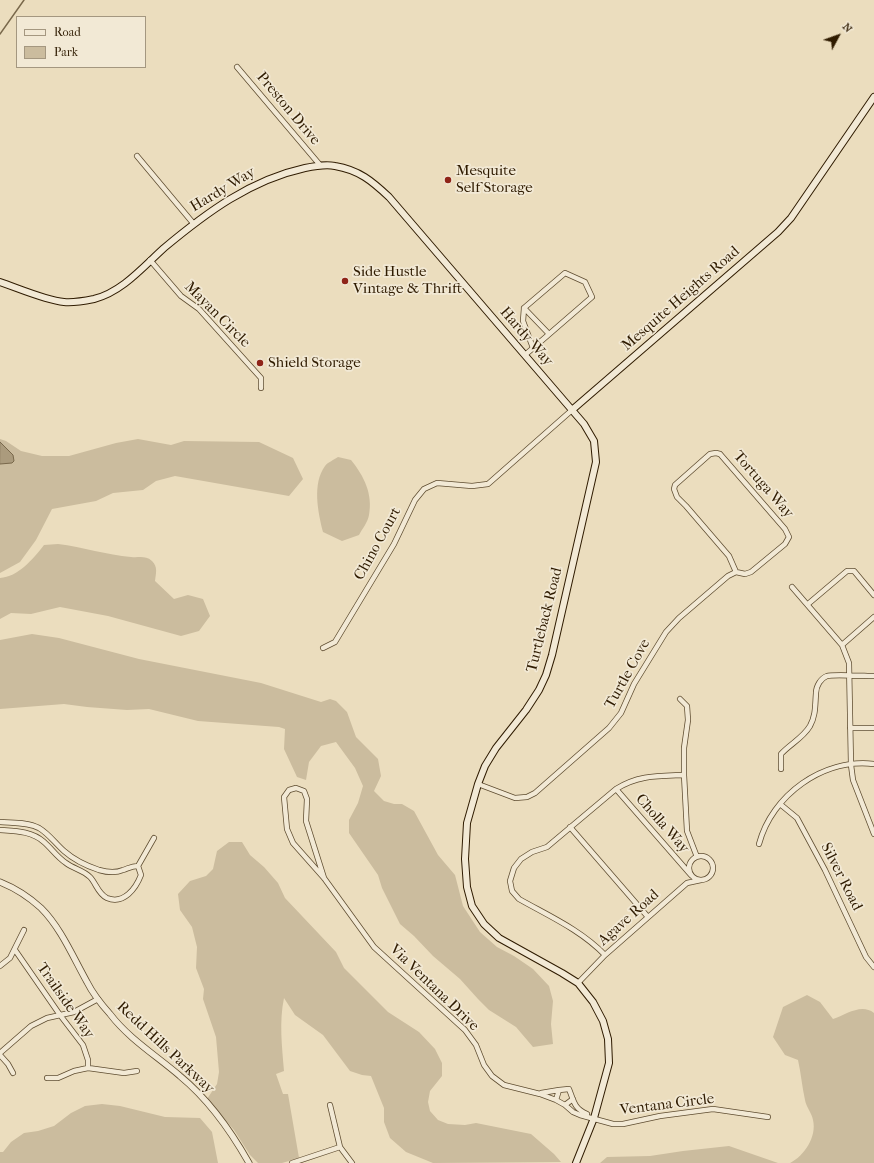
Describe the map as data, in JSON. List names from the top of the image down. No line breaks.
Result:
{"streets":{"main road":["Hardy Way","Mesquite Heights Road","Turtleback Road"],"street":["Preston Drive","Mayan Circle","Tortuga Way","Chino Court","Turtle Cove","Cholla Way","Silver Road","Agave Road","Via Ventana Drive","Trailside Way","Redd Hills Parkway","Ventana Circle"]},"crossings":[["Preston Drive","Hardy Way"],["Hardy Way","Mesquite Heights Road"],["Hardy Way","Mayan Circle"],["Hardy Way","Turtleback Road"],["Mesquite Heights Road","Chino Court"],["Mesquite Heights Road","Turtleback Road"],["Tortuga Way","Turtle Cove"],["Turtleback Road","Turtle Cove"],["Turtleback Road","Agave Road"],["Turtleback Road","Ventana Circle"],["Cholla Way","Agave Road"]],"places":["Mesquite Self Storage","Side Hustle Vintage & Thrift","Shield Storage"],"legend":["Road","Park"],"north":"top right"}
